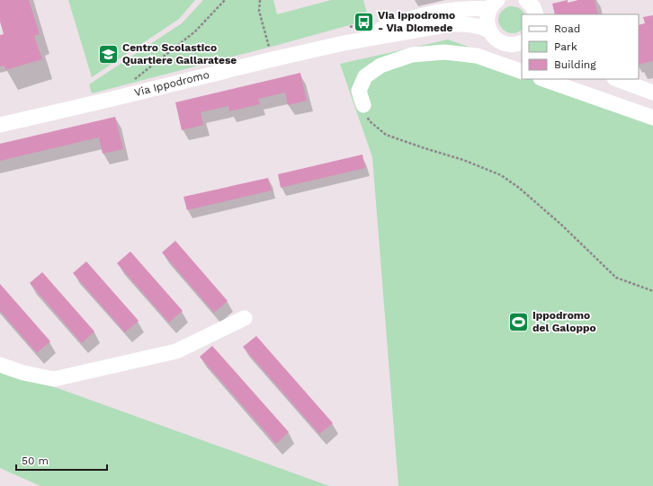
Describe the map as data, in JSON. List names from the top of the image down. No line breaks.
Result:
{"streets":{"street":["Via Ippodromo"]},"places":{"bus stop":["Via Ippodromo - Via Diomede"],"school or university":["Centro Scolastico Quartiere Gallaratese"],"sports":["Ippodromo del Galoppo"]},"legend":["Road","Park","Building"],"scale_bar":"50 m"}
